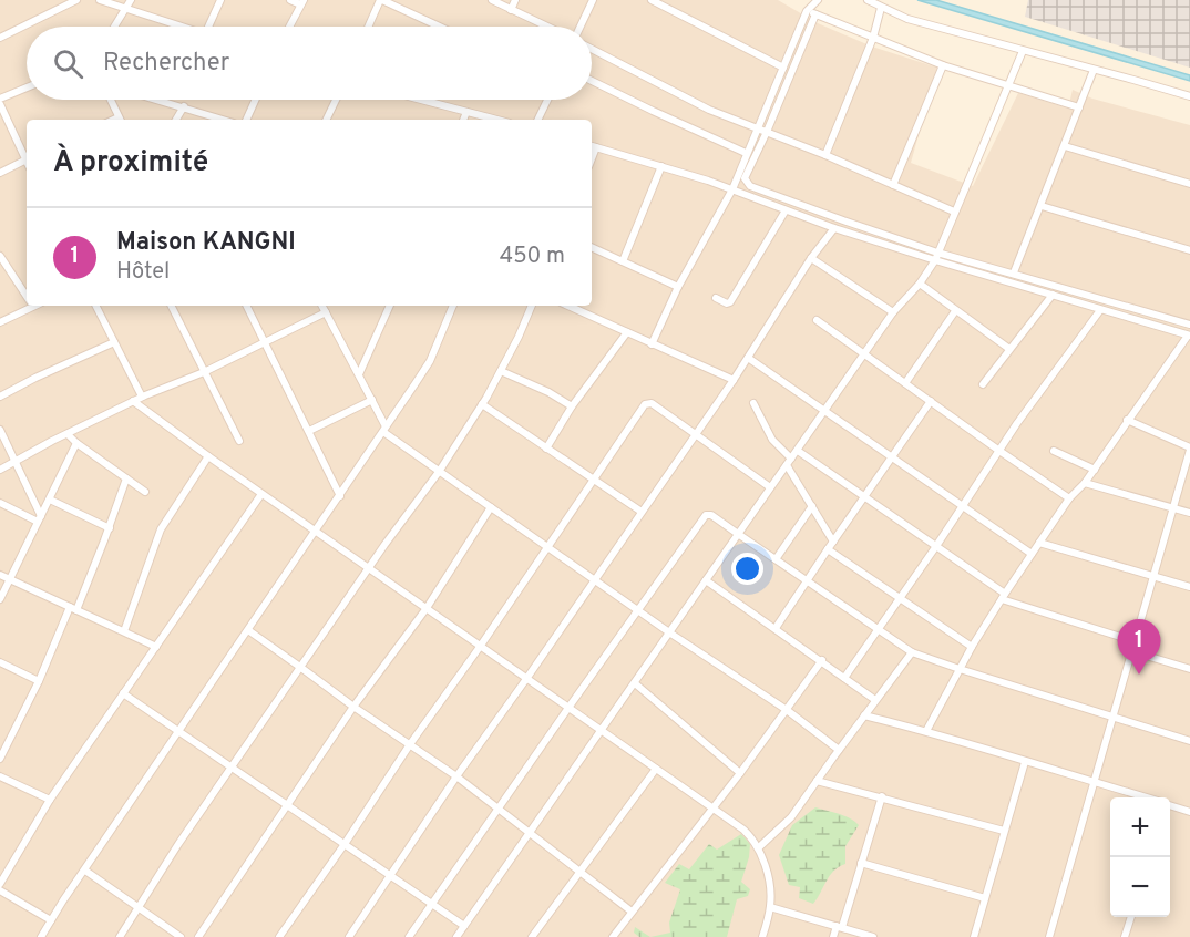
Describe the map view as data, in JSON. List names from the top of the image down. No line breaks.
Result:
{"page":{"search":"Rechercher","heading":"À proximité","list":[{"mark":"1","name":"Maison KANGNI","note":"Hôtel","value":"450 m"}],"pins":"1","map_buttons":["+","−"]}}
